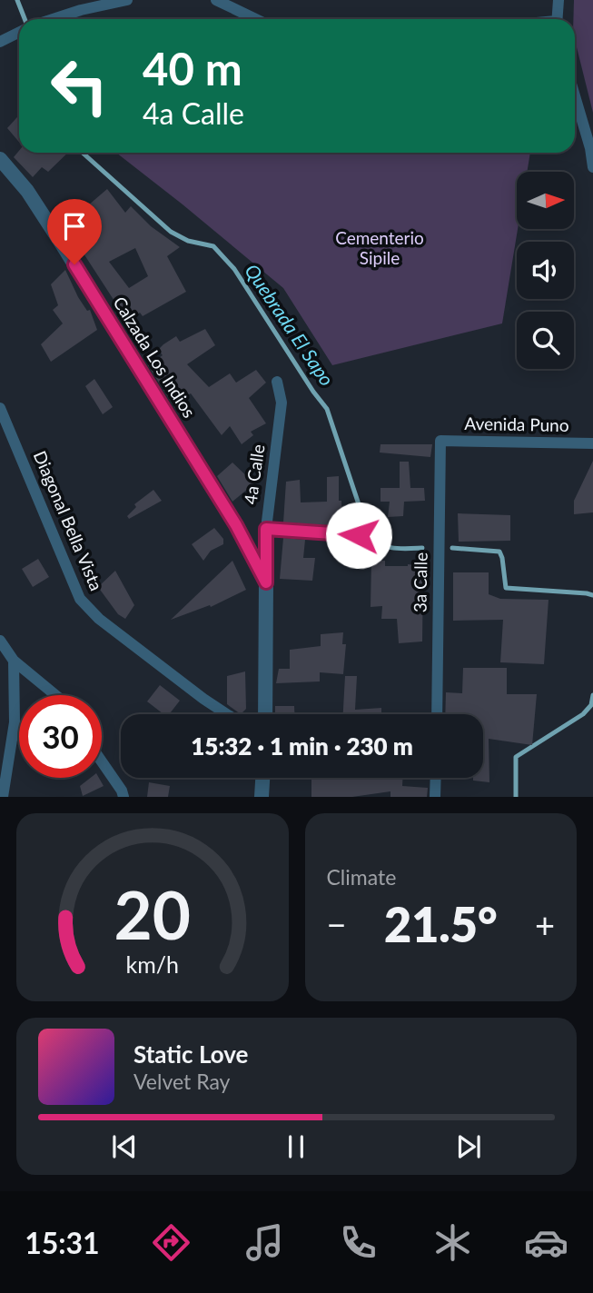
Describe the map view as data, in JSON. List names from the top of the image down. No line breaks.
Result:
{"streets":{"street":["Calzada Los Indios","Avenida Puno","4a Calle","Diagonal Bella Vista","3a Calle"]},"crossings":[["Calzada Los Indios","4a Calle"],["Avenida Puno","3a Calle"]],"water":["Quebrada El Sapo"],"parks":["Cementerio Sipile"],"north":"right","page":{"turn":["40 m","4a Calle"],"limit":"30","trip":"15:32 · 1 min · 230 m","tile":"Climate","heat":["−","21.5°","+"],"song":["Static Love","Velvet Ray"],"tabs":"15:31","gauge":["20","km/h"]}}
